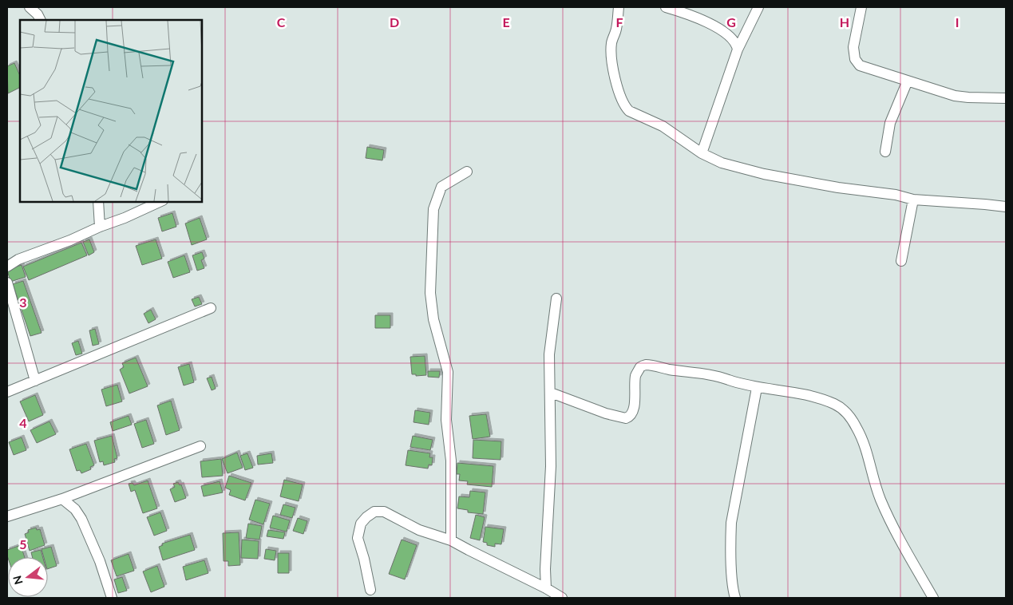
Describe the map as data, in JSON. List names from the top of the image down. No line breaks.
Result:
{"north":"left","grid":{"columns":["C","D","E","F","G","H","I"],"rows":["3","4","5"]}}
